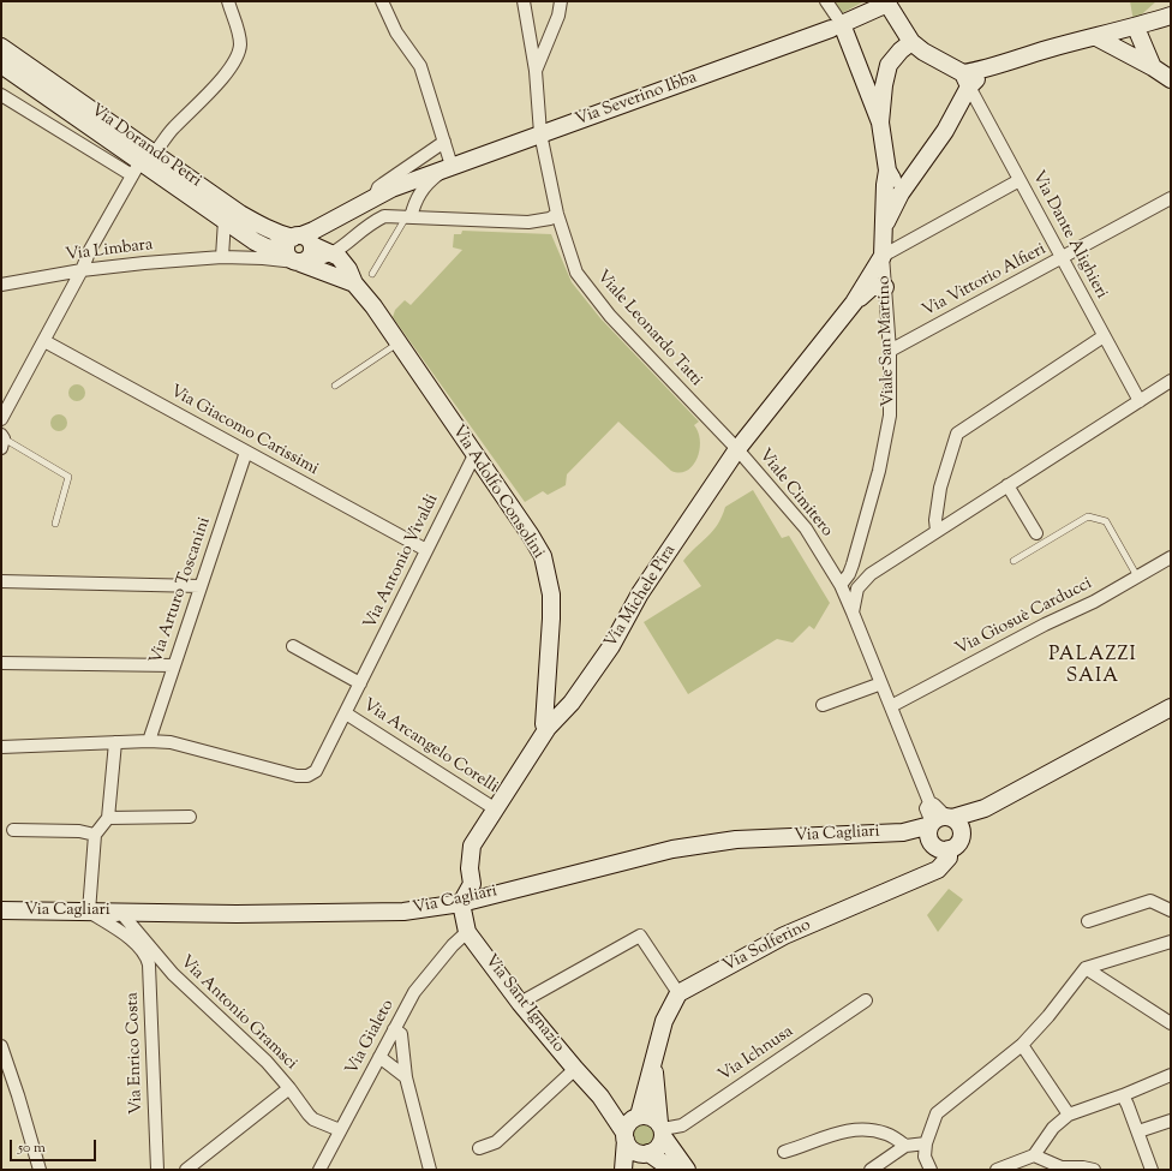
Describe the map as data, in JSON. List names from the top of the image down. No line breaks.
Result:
{"streets":{"street":["Via Severino Ibba","Via Dorando Petri","Via Dante Alighieri","Via Limbara","Via Vittorio Alfieri","Viale Leonardo Tatti","Viale San Martino","Via Giacomo Carissimi","Via Adolfo Consolini","Viale Cimitero","Via Antonio Vivaldi","Via Arturo Toscanini","Via Michele Pira","Via Giosuè Carducci","Via Arcangelo Corelli","Via Cagliari","Via Solferino","Via Sant'Ignazio","Via Antonio Gramsci","Via Gialeto","Via Enrico Costa","Via Ichnusa"]},"crossings":[["Via Severino Ibba","Via Dorando Petri"],["Via Severino Ibba","Via Limbara"],["Via Severino Ibba","Viale Leonardo Tatti"],["Via Severino Ibba","Via Adolfo Consolini"],["Via Dorando Petri","Via Limbara"],["Via Dorando Petri","Via Adolfo Consolini"],["Via Dante Alighieri","Via Vittorio Alfieri"],["Via Limbara","Via Adolfo Consolini"],["Via Vittorio Alfieri","Viale San Martino"],["Viale Leonardo Tatti","Viale Cimitero"],["Viale Leonardo Tatti","Via Michele Pira"],["Viale San Martino","Viale Cimitero"],["Viale San Martino","Via Michele Pira"],["Via Giacomo Carissimi","Via Antonio Vivaldi"],["Via Giacomo Carissimi","Via Arturo Toscanini"],["Via Adolfo Consolini","Via Antonio Vivaldi"],["Via Adolfo Consolini","Via Michele Pira"],["Viale Cimitero","Via Michele Pira"],["Via Antonio Vivaldi","Via Arturo Toscanini"],["Via Antonio Vivaldi","Via Arcangelo Corelli"],["Via Michele Pira","Via Arcangelo Corelli"],["Via Michele Pira","Via Cagliari"],["Via Michele Pira","Via Sant'Ignazio"],["Via Cagliari","Via Solferino"],["Via Cagliari","Via Sant'Ignazio"],["Via Cagliari","Via Antonio Gramsci"],["Via Sant'Ignazio","Via Gialeto"],["Via Sant'Ignazio","Via Ichnusa"],["Via Antonio Gramsci","Via Gialeto"]],"districts":["PALAZZI SAIA"],"scale_bar":"50 m"}
